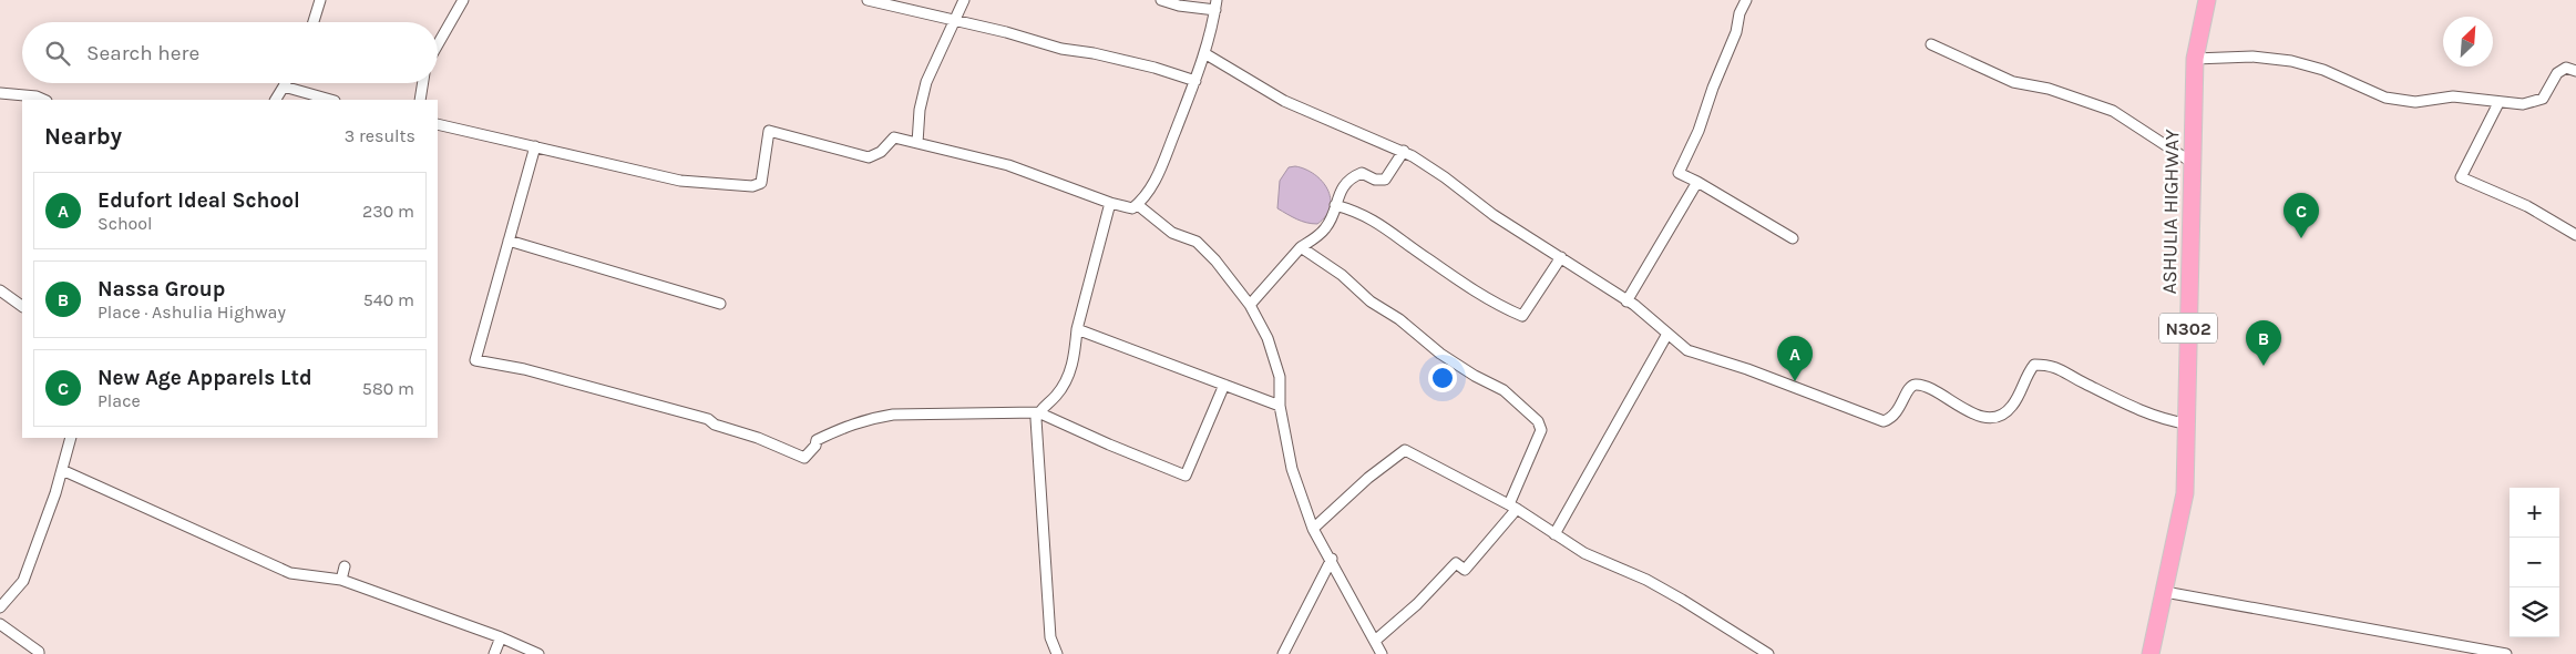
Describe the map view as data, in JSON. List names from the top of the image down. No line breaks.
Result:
{"streets":{"highway":["ASHULIA HIGHWAY","N302"]},"north":"top right","page":{"search":"Search here","heading":["Nearby","3 results"],"list":[{"mark":"A","name":"Edufort Ideal School","note":"School","value":"230 m"},{"mark":"B","name":"Nassa Group","note":"Place · Ashulia Highway","value":"540 m"},{"mark":"C","name":"New Age Apparels Ltd","note":"Place","value":"580 m"}],"pins":["C","B","A"],"map_buttons":["+","−"]}}
